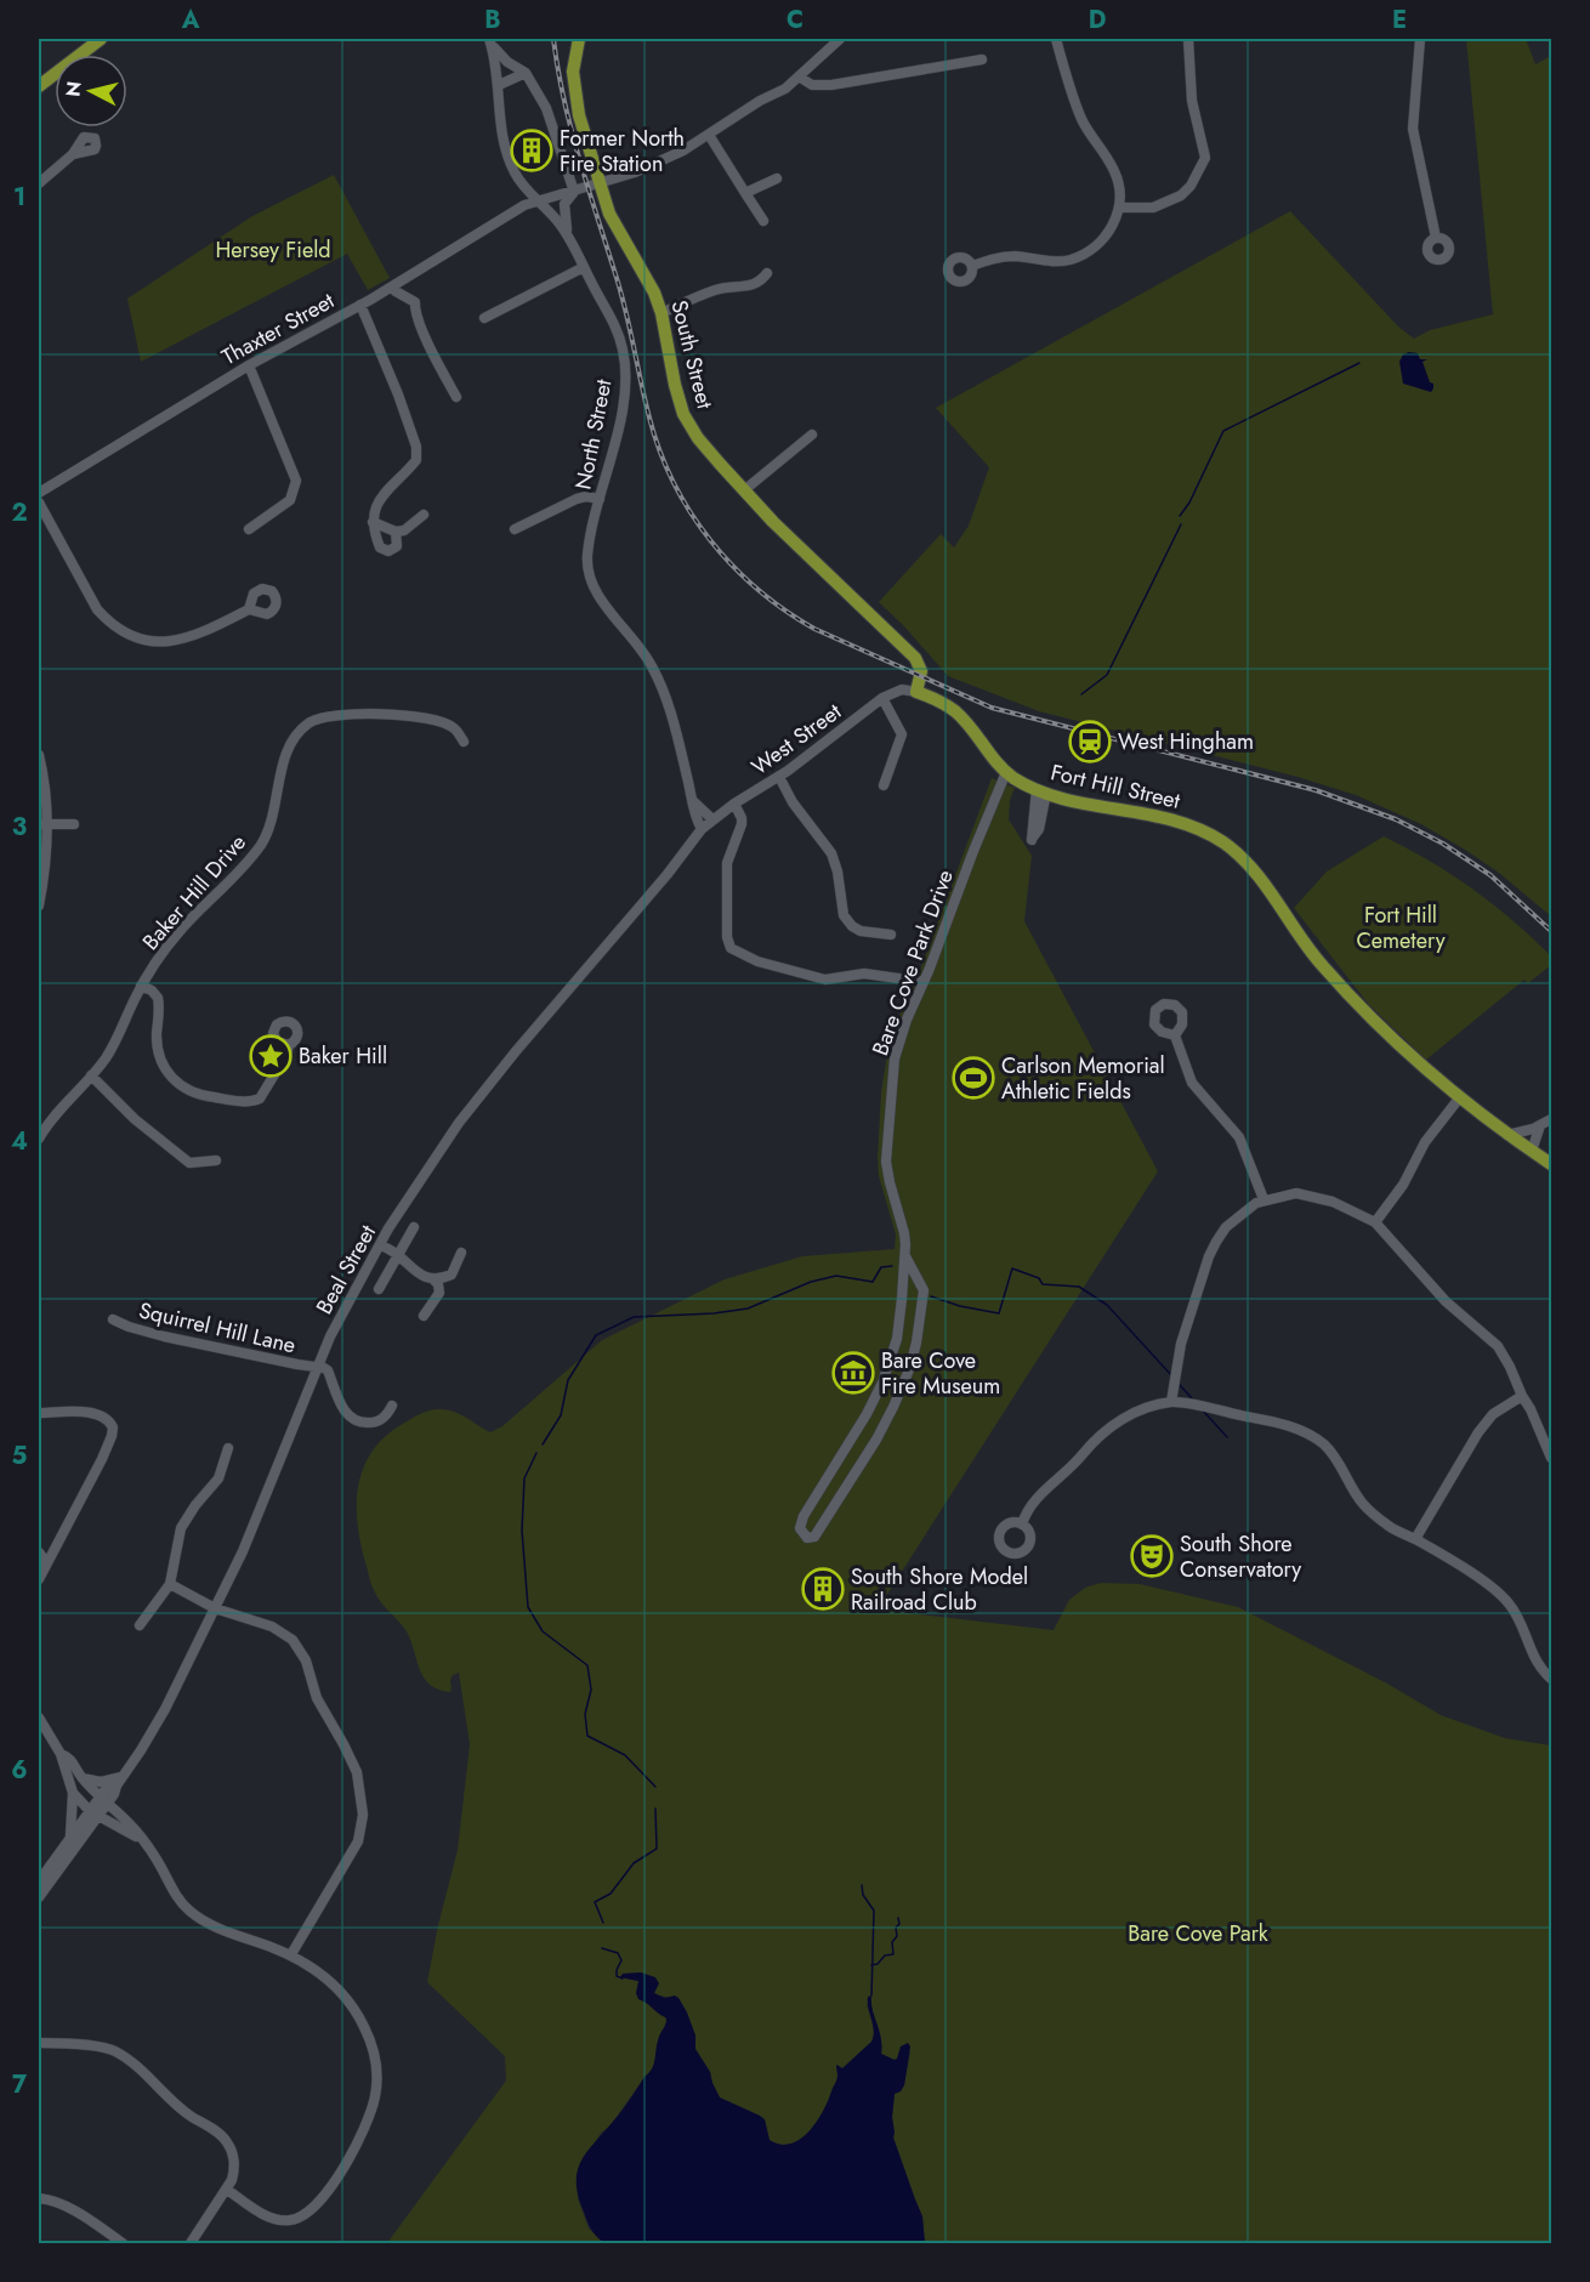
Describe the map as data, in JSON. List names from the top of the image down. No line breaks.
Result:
{"streets":{"main road":["South Street","Fort Hill Street"],"street":["Thaxter Street","North Street","West Street","Baker Hill Drive","Bare Cove Park Drive","Beal Street","Squirrel Hill Lane"]},"crossings":[["Thaxter Street","South Street"],["Thaxter Street","North Street"],["South Street","West Street"],["South Street","Fort Hill Street"],["North Street","West Street"],["North Street","Beal Street"],["West Street","Fort Hill Street"],["West Street","Beal Street"],["Fort Hill Street","Bare Cove Park Drive"],["Beal Street","Squirrel Hill Lane"]],"parks":["Hersey Field","Fort Hill Cemetery","Bare Cove Park"],"places":{"building":["Former North Fire Station","South Shore Model Railroad Club"],"station":["West Hingham"],"place":["Baker Hill"],"sports":["Carlson Memorial Athletic Fields"],"museum":["Bare Cove Fire Museum"],"theatre":["South Shore Conservatory"]},"north":"left","grid":{"columns":["A","B","C","D","E"],"rows":["1","2","3","4","5","6","7"]}}
